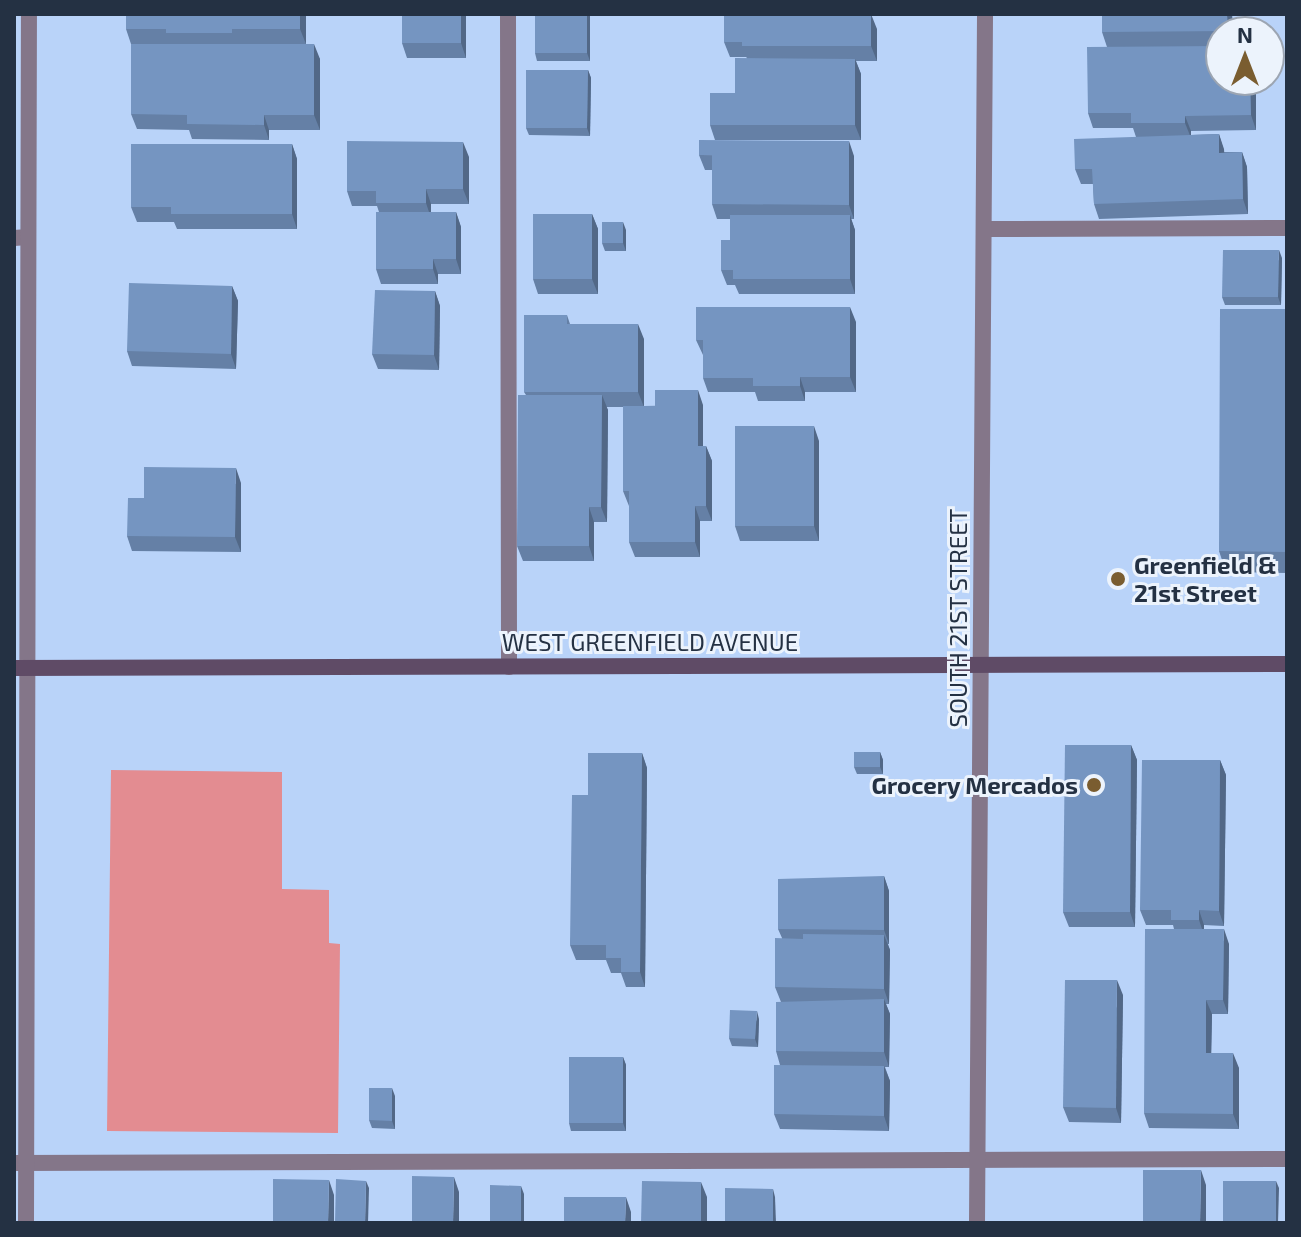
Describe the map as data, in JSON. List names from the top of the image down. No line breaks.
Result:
{"streets":{"main road":["WEST GREENFIELD AVENUE"],"street":["SOUTH 21ST STREET"]},"crossings":[["SOUTH 21ST STREET","WEST GREENFIELD AVENUE"]],"places":["Greenfield & 21st Street","Grocery Mercados"],"north":"top"}
